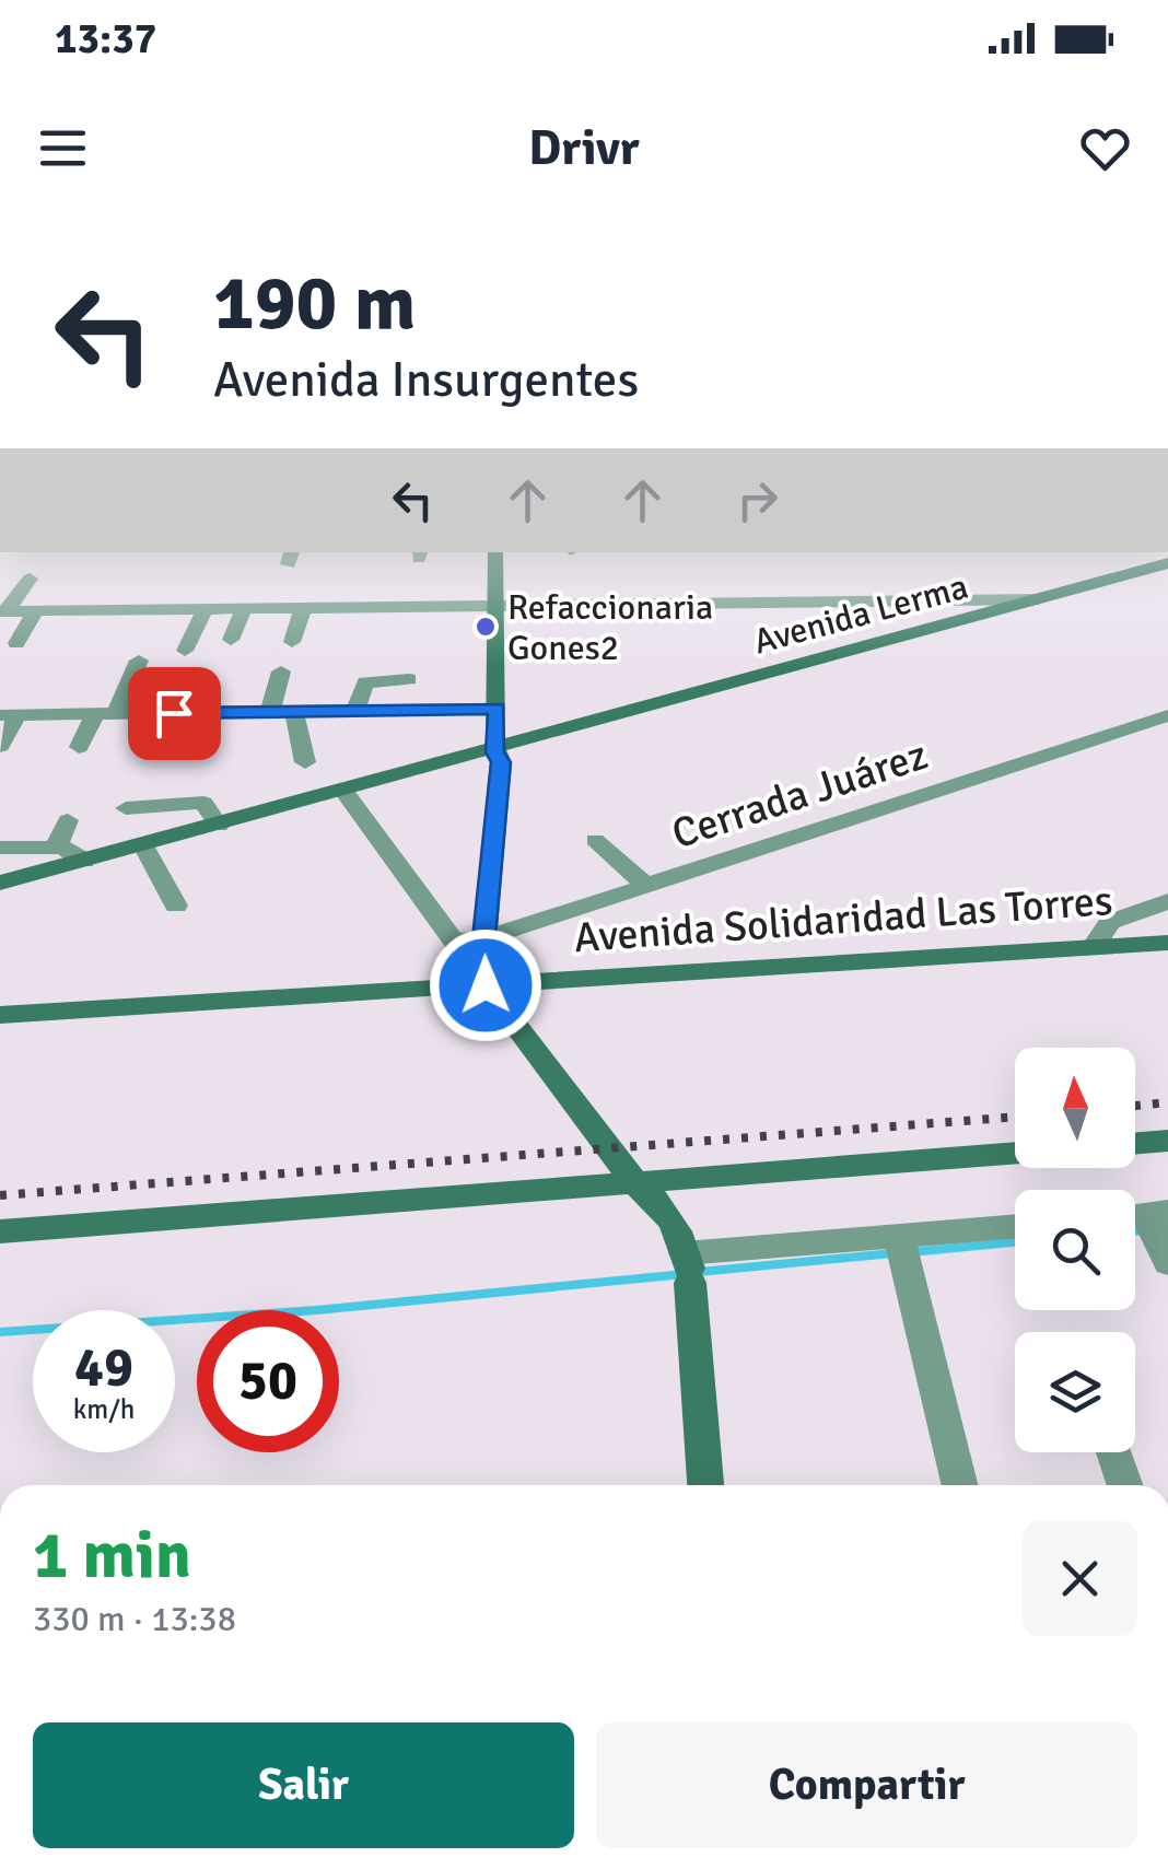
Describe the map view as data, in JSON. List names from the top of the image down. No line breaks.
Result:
{"streets":{"main road":["Avenida Lerma","Avenida Solidaridad Las Torres"],"street":["Cerrada Juárez"]},"places":["Refaccionaria Gones2"],"north":"top","page":{"status":"13:37","header":"Drivr","turn":["190 m","Avenida Insurgentes"],"speed":"49 km/h","limit":"50","heading":["1 min","330 m · 13:38"],"buttons":["Salir","Compartir"]}}
